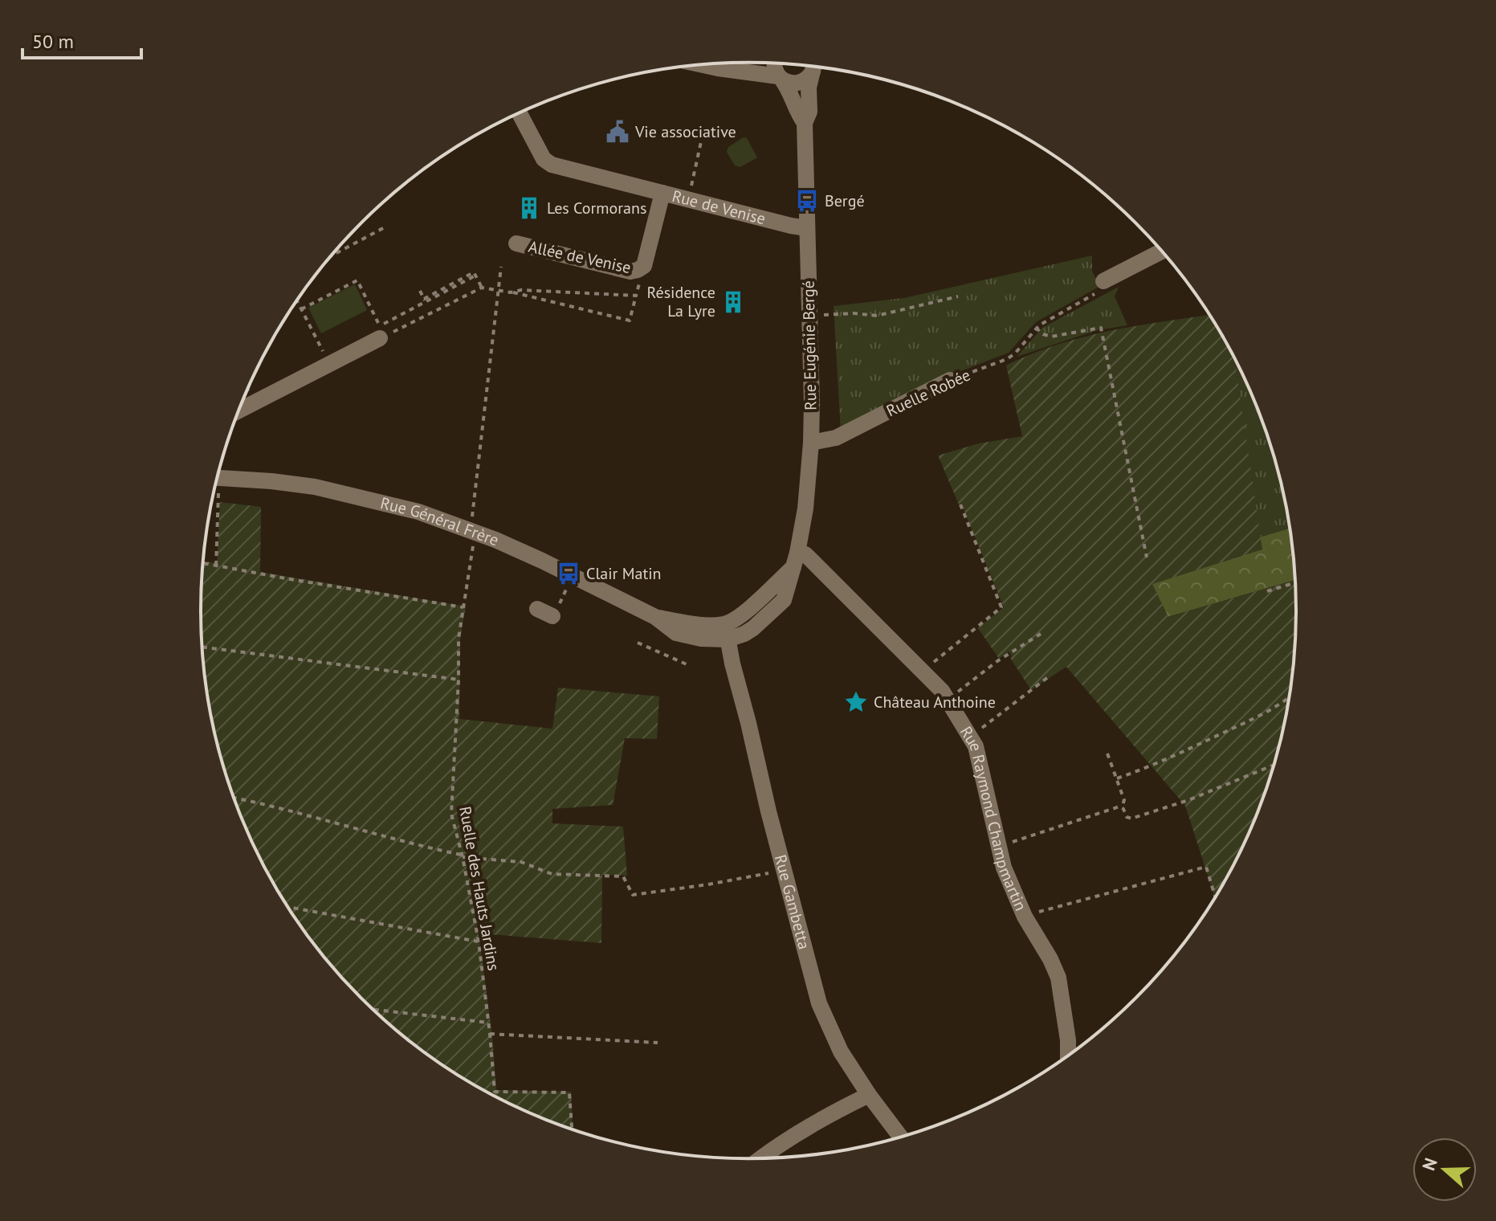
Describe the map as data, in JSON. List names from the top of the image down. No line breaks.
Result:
{"streets":{"street":["Rue de Venise","Allée de Venise","Rue Eugénie Bergé","Ruelle Robée","Rue Général Frère","Rue Raymond Champmartin","Rue Gambetta"],"path":["Ruelle des Hauts Jardins"]},"crossings":[["Rue de Venise","Allée de Venise"],["Rue de Venise","Rue Eugénie Bergé"],["Rue Eugénie Bergé","Ruelle Robée"],["Rue Eugénie Bergé","Rue Raymond Champmartin"],["Rue Général Frère","Ruelle des Hauts Jardins"],["Rue Général Frère","Rue Gambetta"]],"places":{"public building":["Vie associative"],"bus stop":["Bergé","Clair Matin"],"building":["Les Cormorans","Résidence La Lyre"],"place":["Château Anthoine"]},"scale_bar":"50 m","north":"left"}
